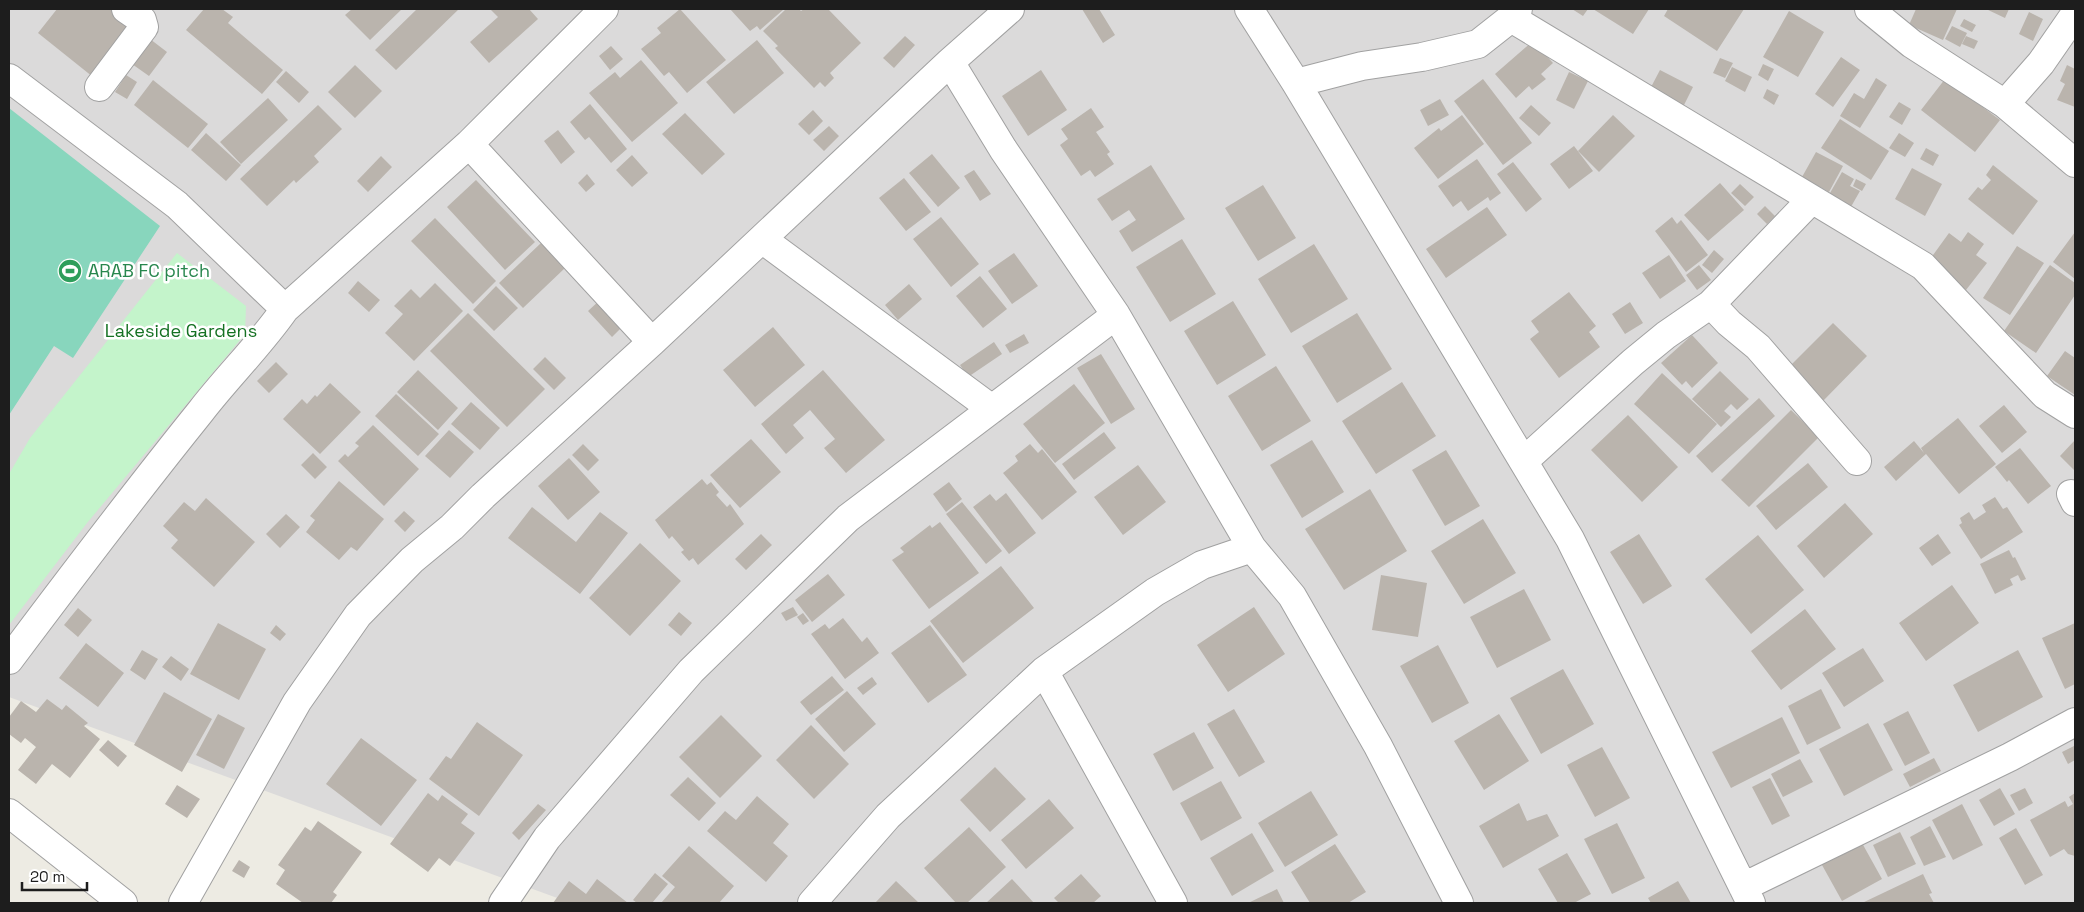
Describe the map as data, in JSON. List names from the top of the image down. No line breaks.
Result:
{"parks":["Lakeside Gardens"],"places":{"sports":["ARAB FC pitch"]},"scale_bar":"20 m"}
